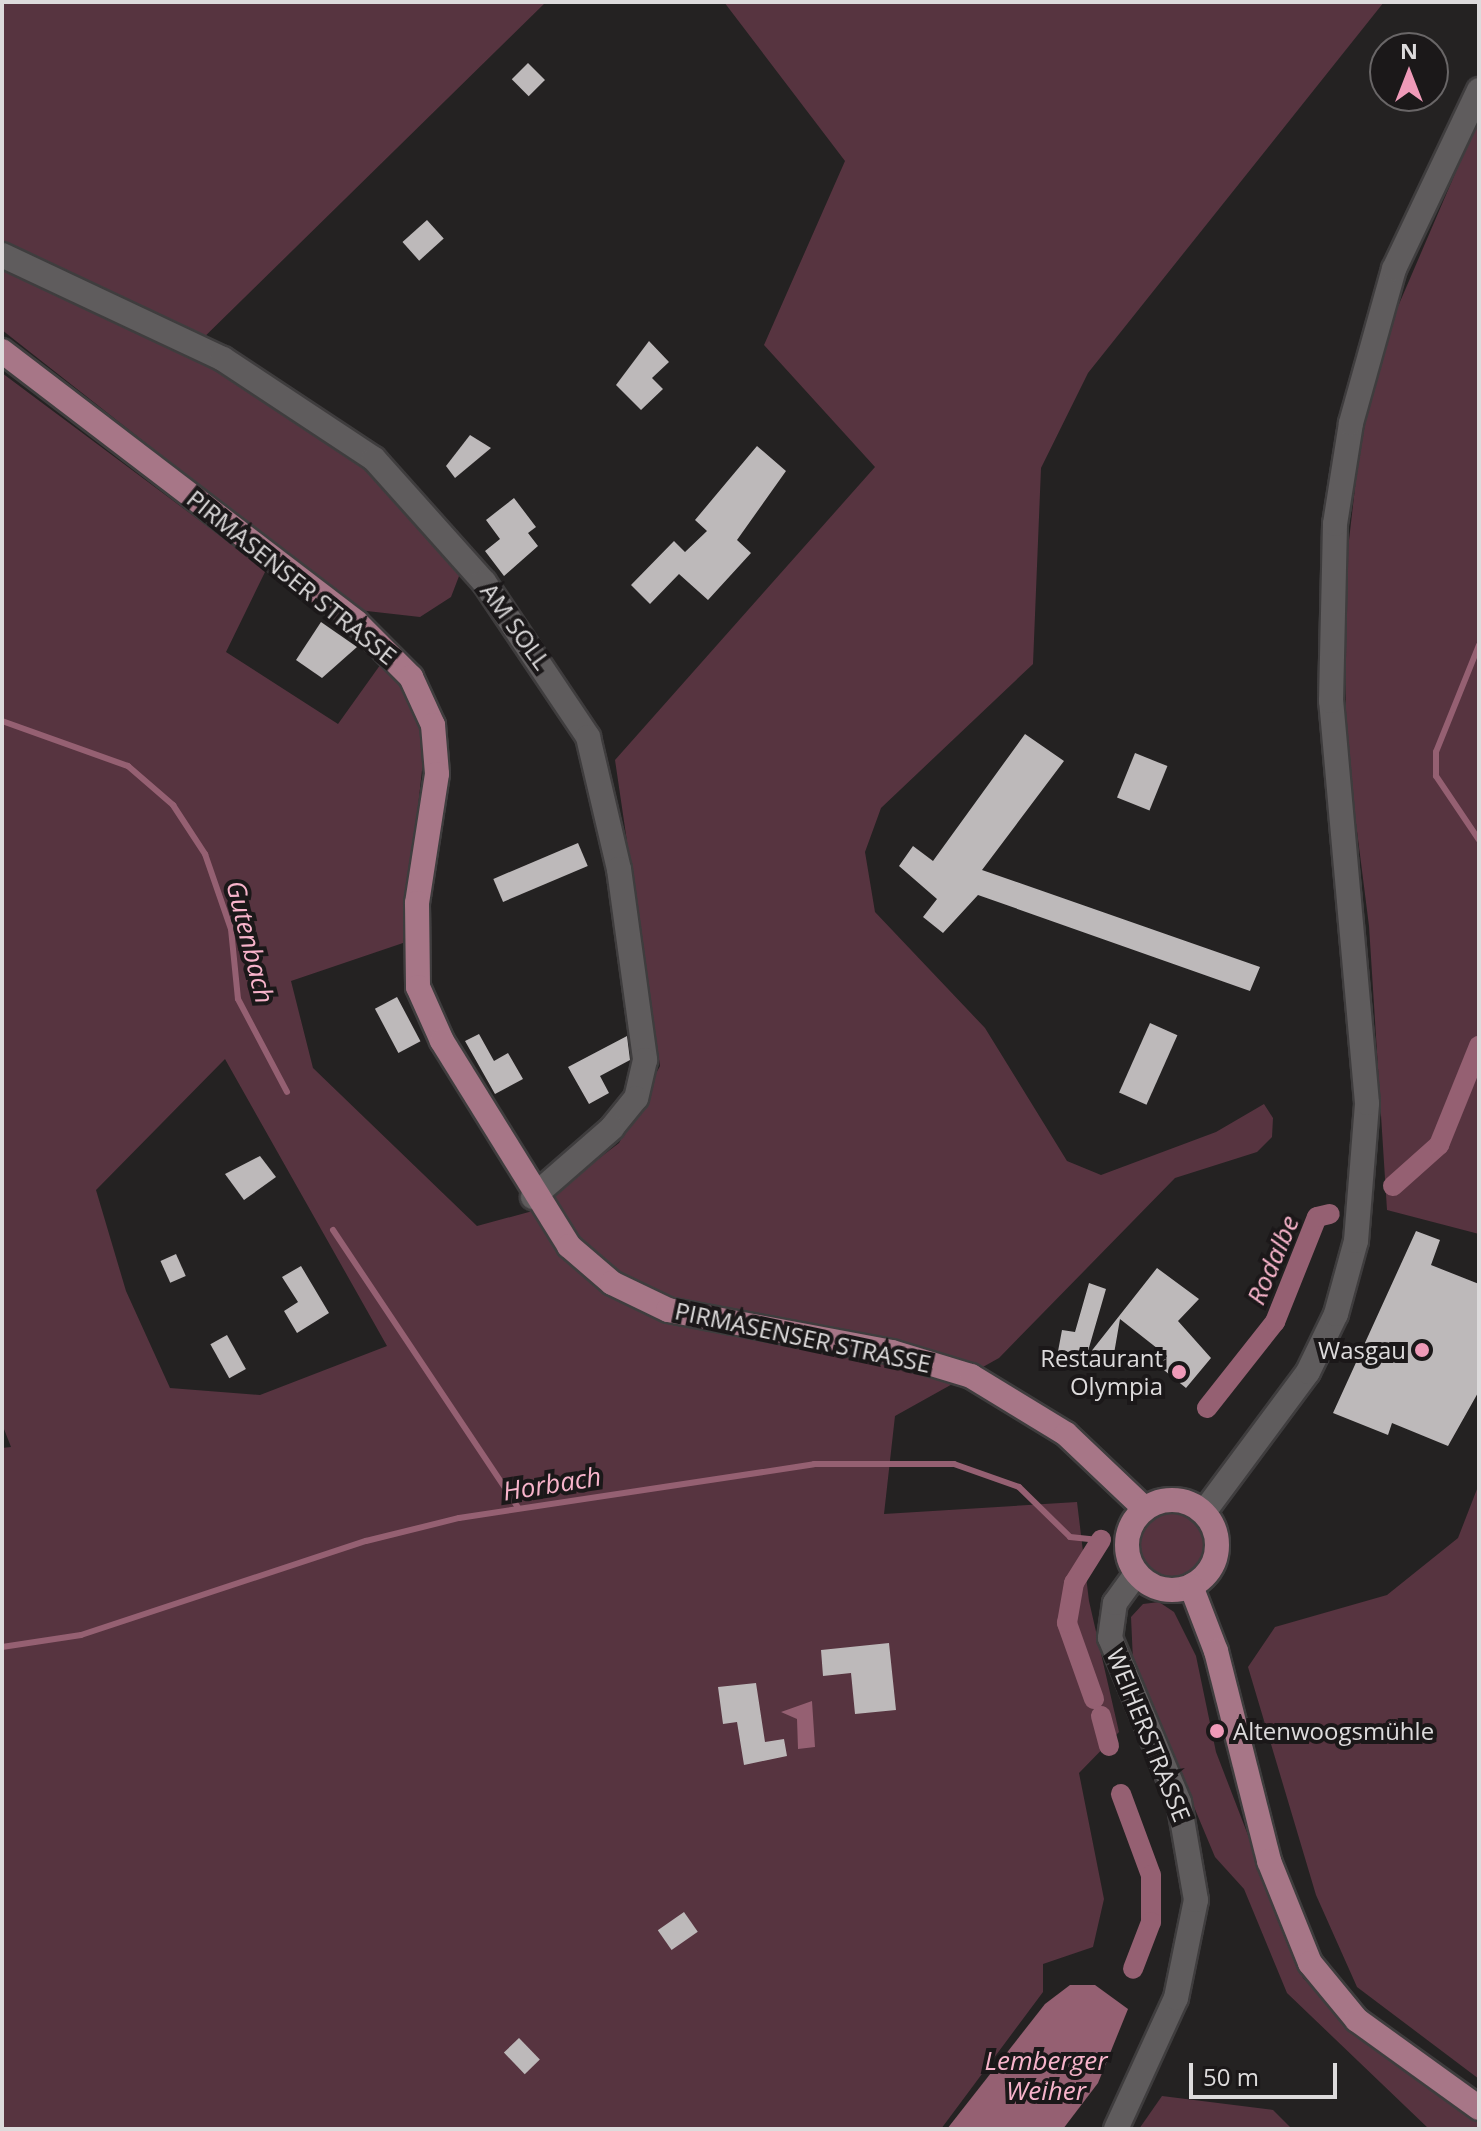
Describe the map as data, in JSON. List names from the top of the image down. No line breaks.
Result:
{"streets":{"main road":["PIRMASENSER STRASSE"],"street":["AM SOLL","WEIHERSTRASSE"]},"crossings":[["PIRMASENSER STRASSE","AM SOLL"],["PIRMASENSER STRASSE","WEIHERSTRASSE"]],"water":["Gutenbach","Rodalbe","Horbach","Lemberger Weiher"],"places":["Wasgau","Restaurant Olympia","Altenwoogsmühle"],"scale_bar":"50 m","north":"top"}
